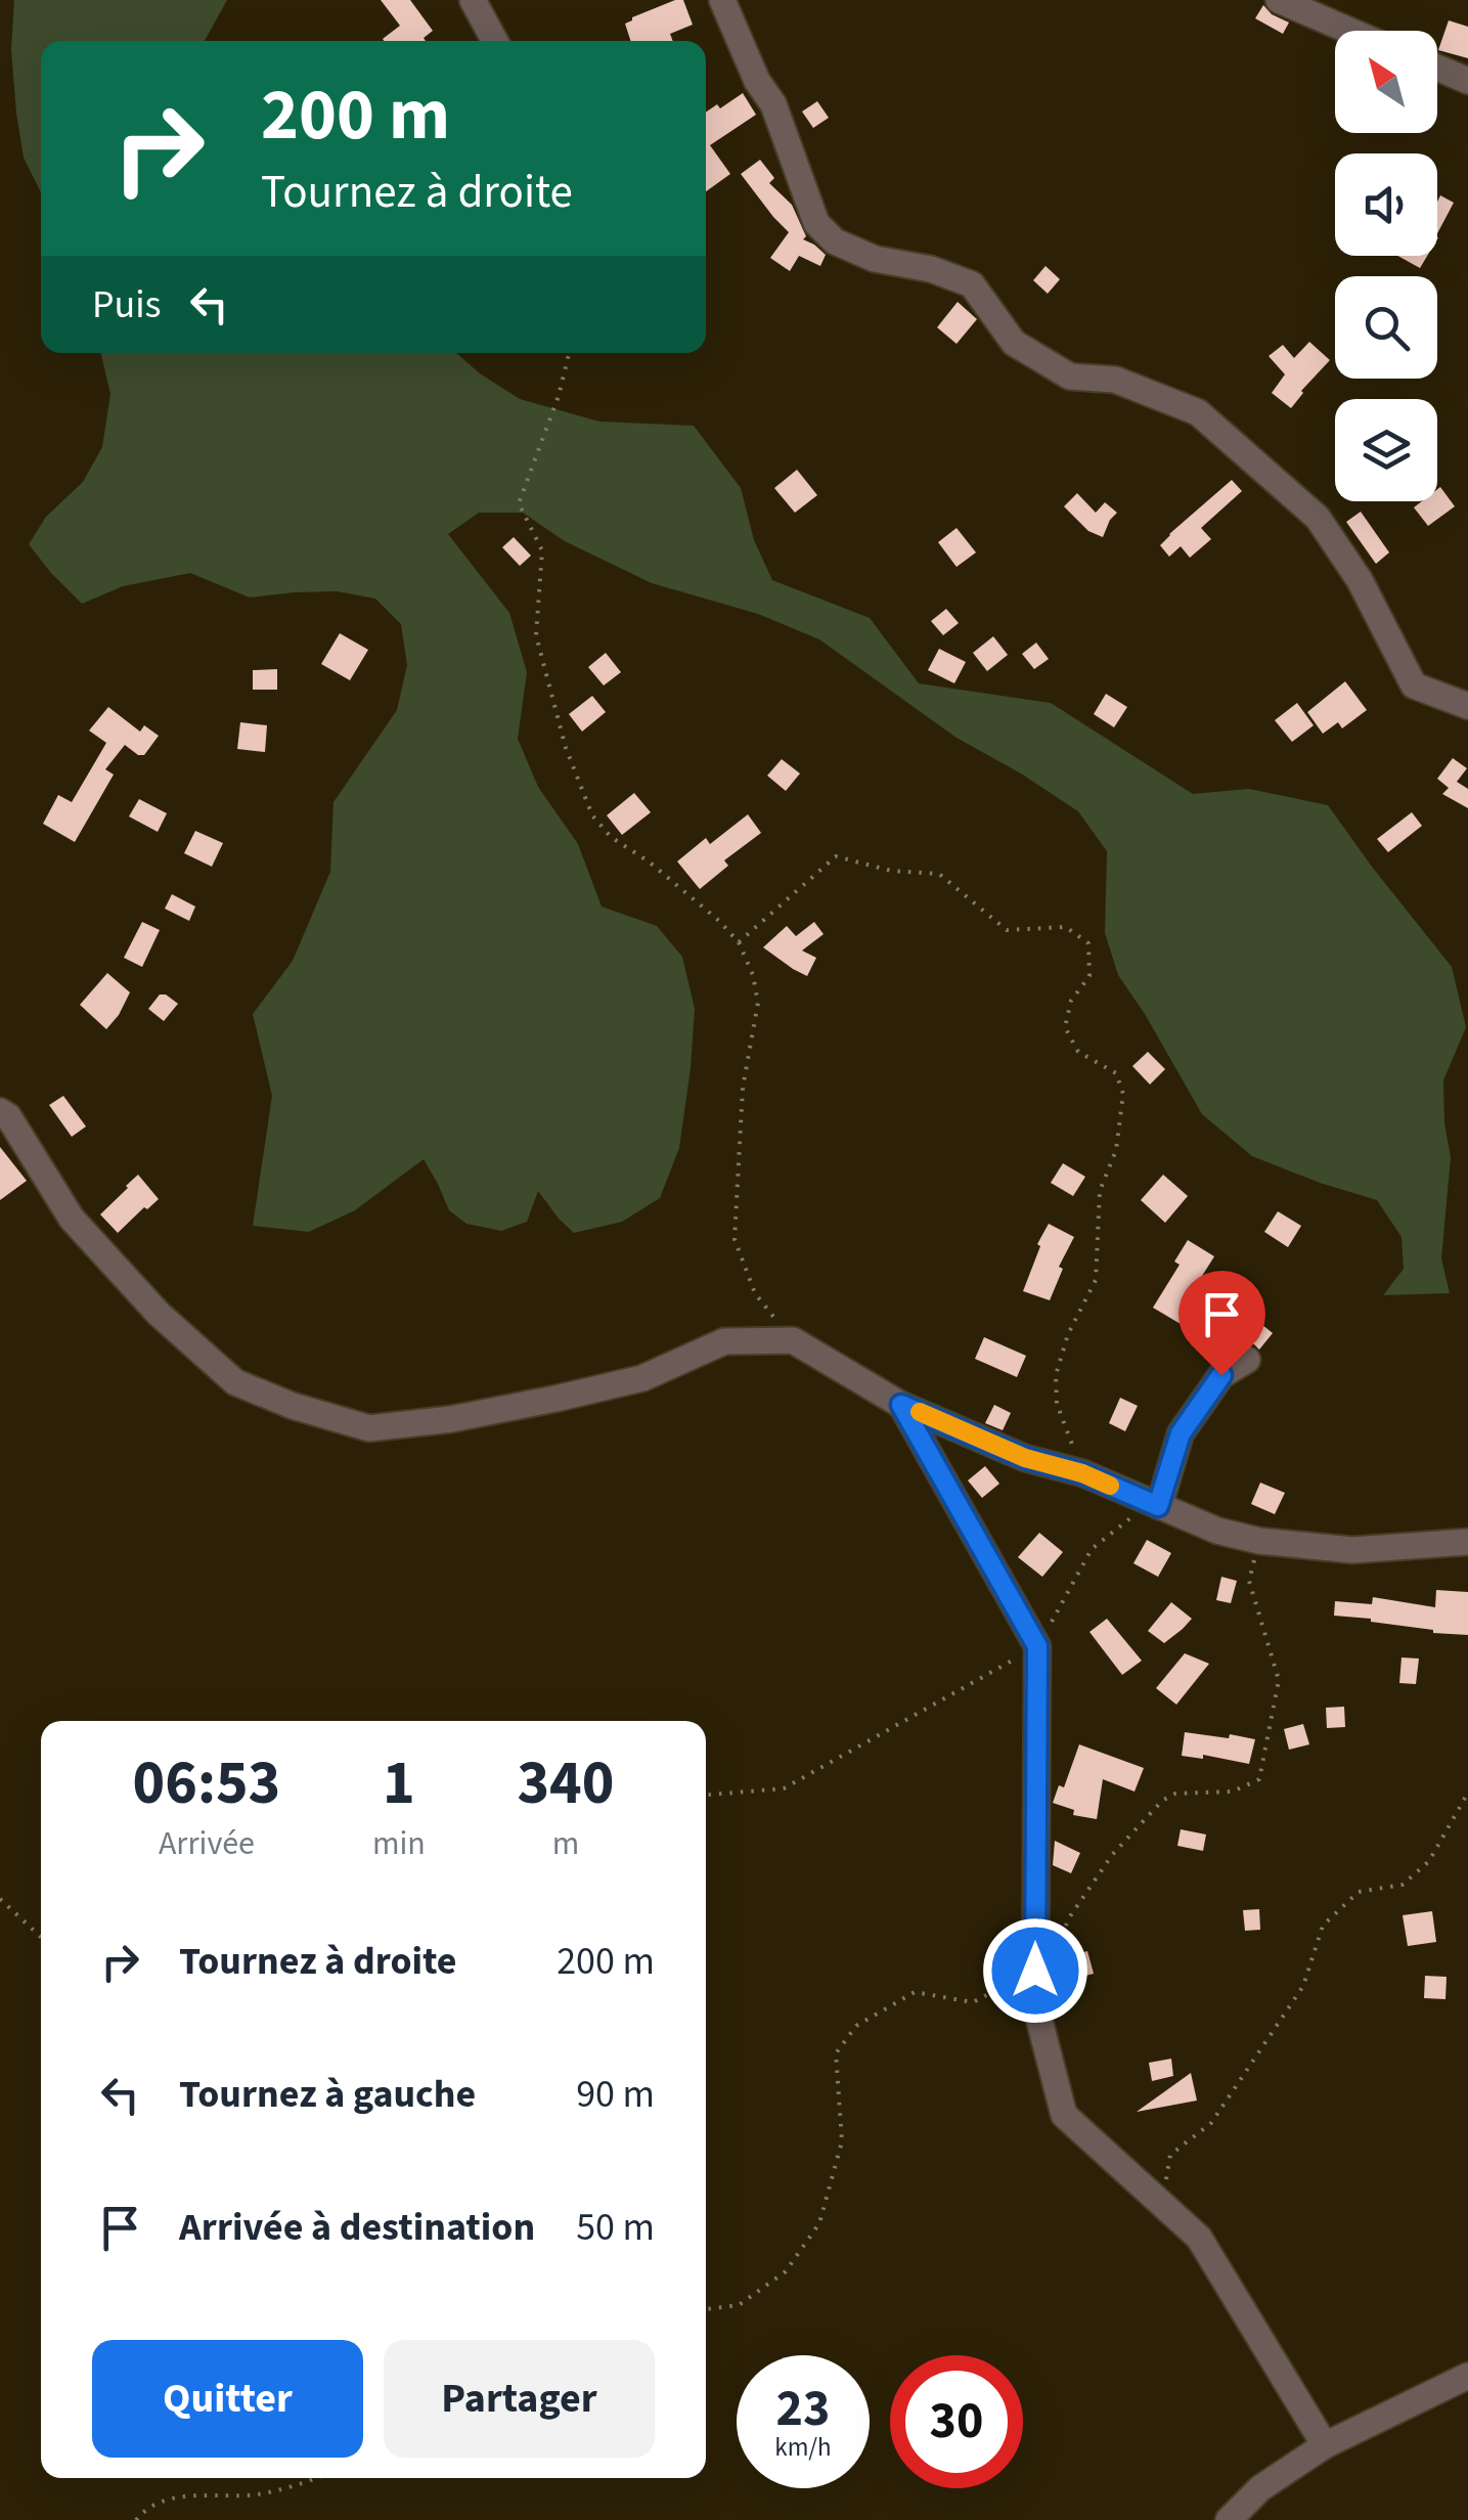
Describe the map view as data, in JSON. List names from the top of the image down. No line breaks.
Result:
{"north":"top left","page":{"turn":["200 m","Tournez à droite"],"then":"Puis","eta":["06:53","Arrivée","1","min","340","m"],"list":[{"name":"Tournez à droite","value":"200 m"},{"name":"Tournez à gauche","value":"90 m"},{"name":"Arrivée à destination","value":"50 m"}],"buttons":["Quitter","Partager"],"speed":"23 km/h","limit":"30"}}
